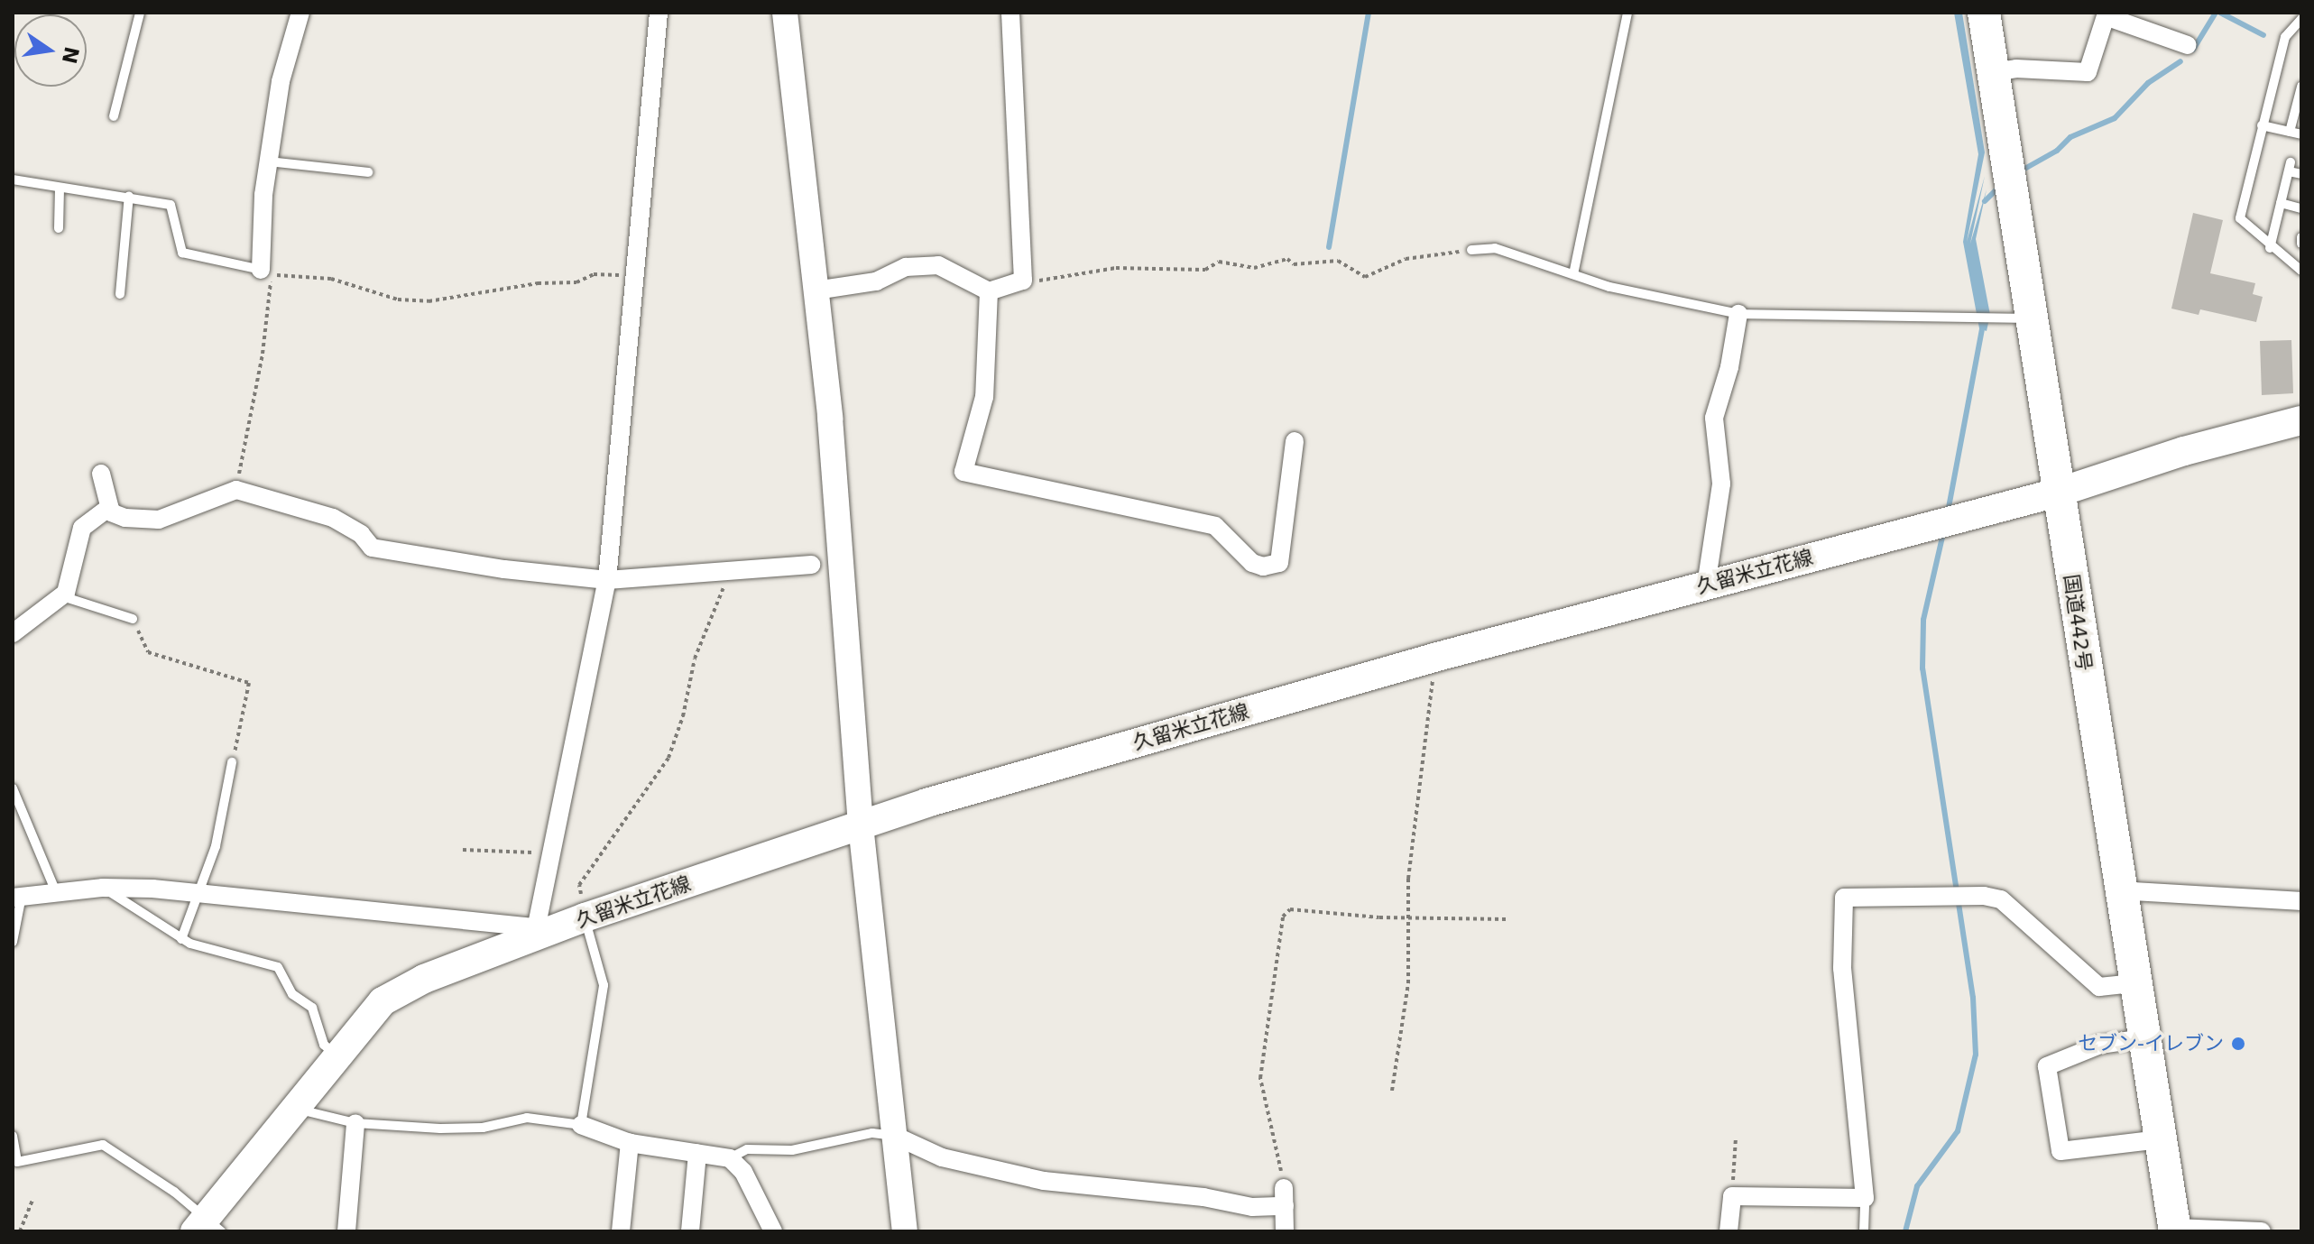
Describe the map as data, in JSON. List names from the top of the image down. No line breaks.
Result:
{"streets":{"highway":["国道442号"],"main road":["久留米立花線"]},"crossings":[["久留米立花線","国道442号"]],"places":["セブン-イレブン"],"north":"right"}
